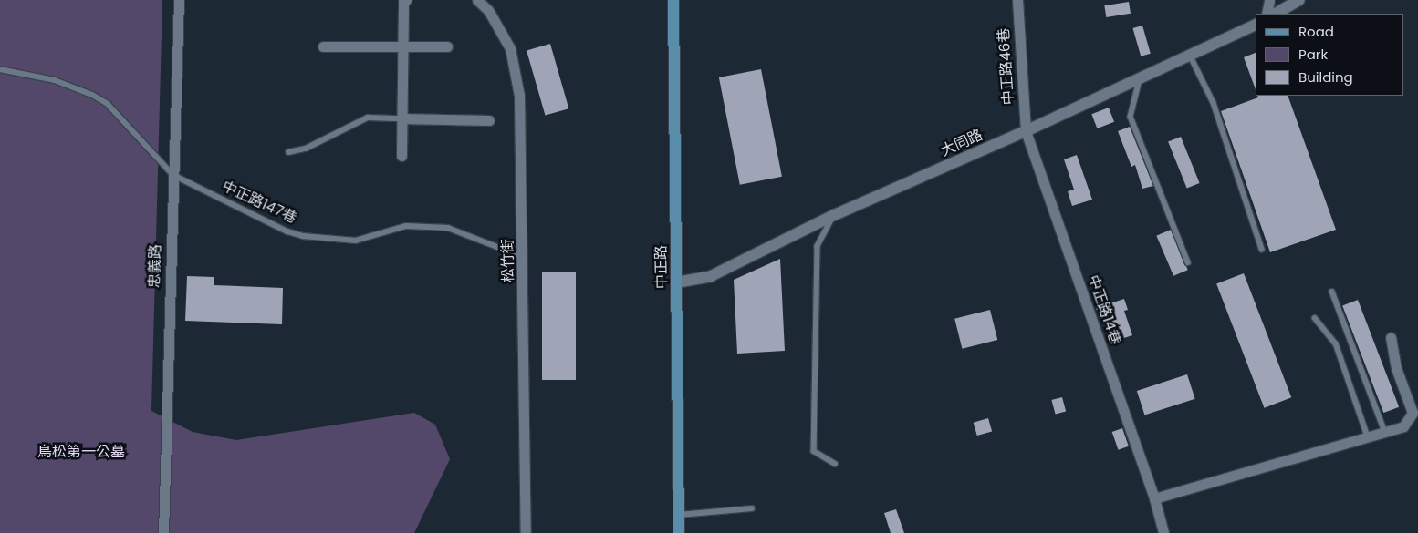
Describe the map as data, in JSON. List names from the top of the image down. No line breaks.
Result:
{"streets":{"main road":["中正路"],"street":["中正路46巷","大同路","松竹街","忠義路","中正路14巷"],"lane":["中正路147巷"]},"crossings":[["中正路46巷","大同路"],["中正路46巷","中正路14巷"],["大同路","中正路"],["大同路","中正路14巷"],["中正路147巷","松竹街"],["中正路147巷","忠義路"]],"parks":["鳥松第一公墓"],"legend":["Road","Park","Building"]}
